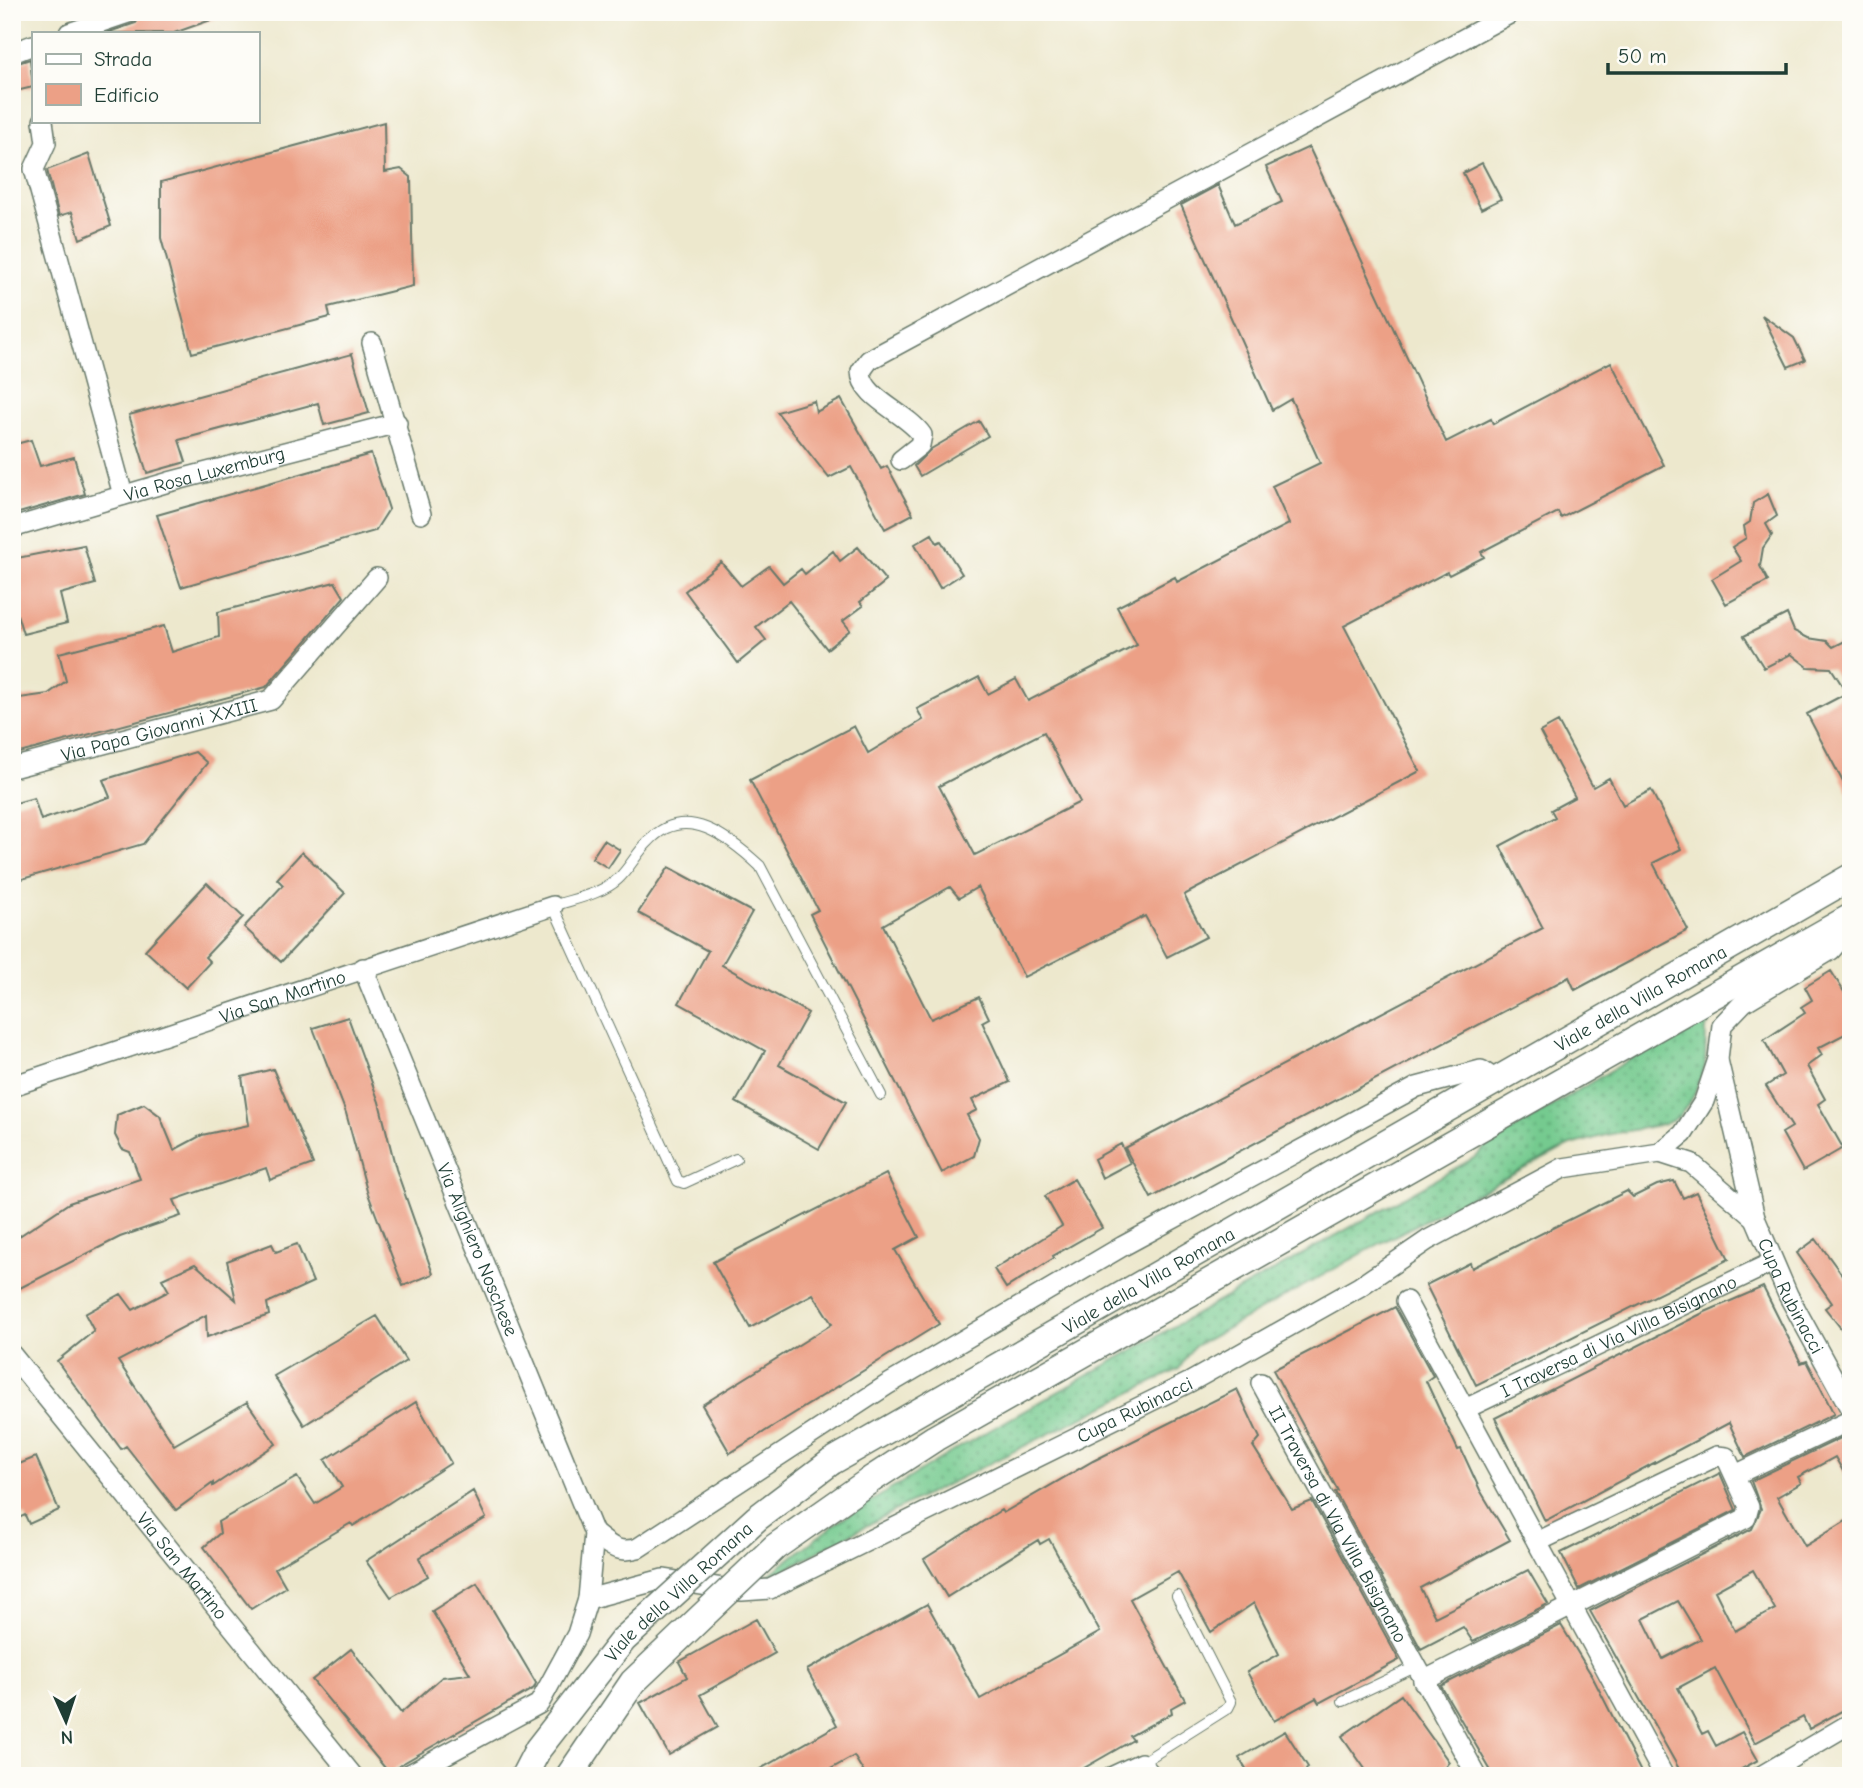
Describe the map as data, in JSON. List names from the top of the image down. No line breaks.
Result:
{"streets":{"main road":["Viale della Villa Romana"],"street":["Via Rosa Luxemburg","Via Papa Giovanni XXIII","Via San Martino","Via Alighiero Noschese","Cupa Rubinacci","I Traversa di Via Villa Bisignano","II Traversa di Via Villa Bisignano"]},"crossings":[["Via San Martino","Via Alighiero Noschese"],["Cupa Rubinacci","I Traversa di Via Villa Bisignano"]],"legend":["Strada","Edificio"],"scale_bar":"50 m","north":"bottom"}
